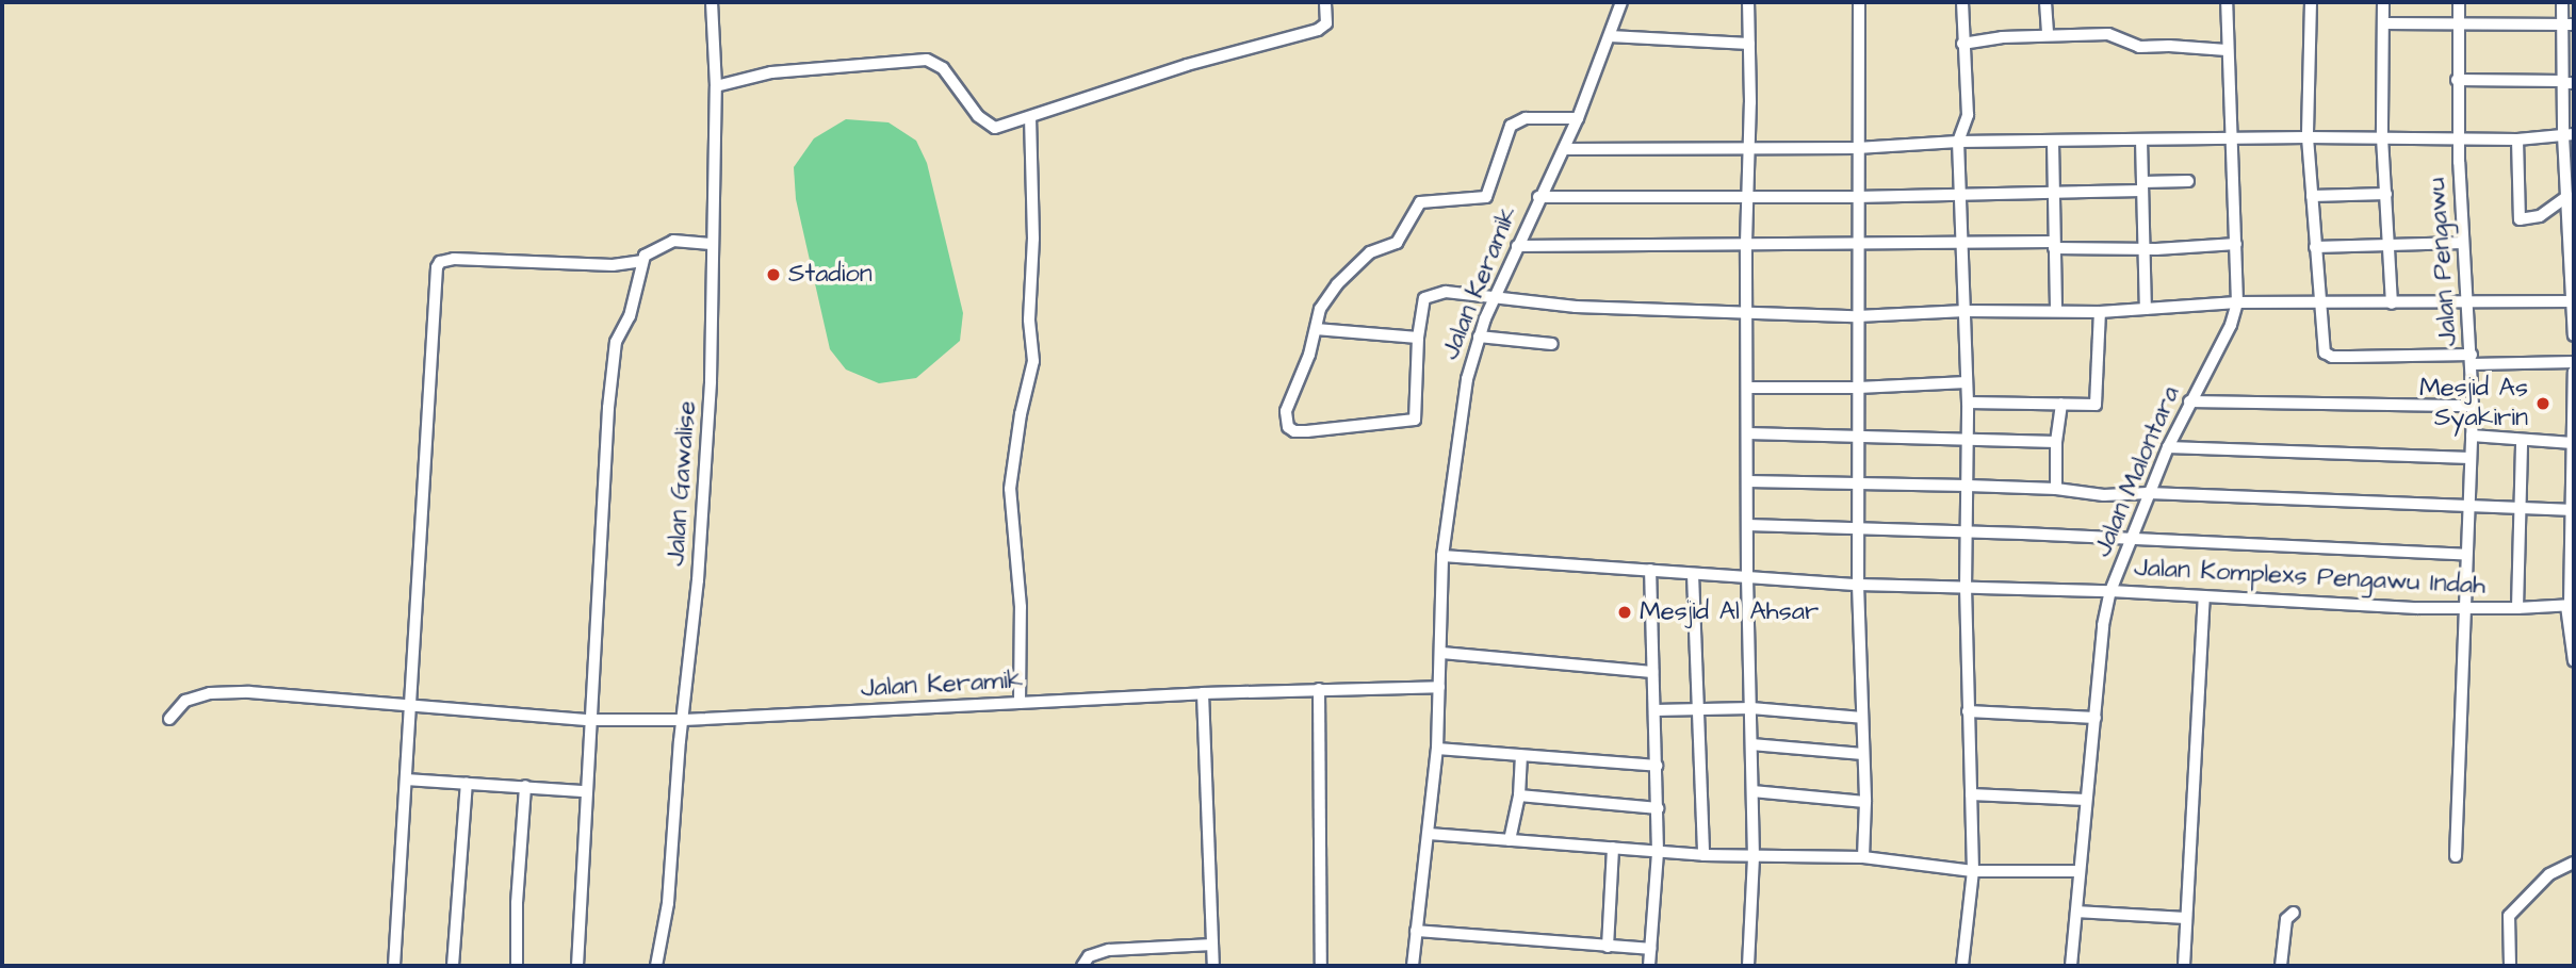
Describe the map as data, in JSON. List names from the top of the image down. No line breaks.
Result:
{"streets":{"street":["Jalan Pengawu","Jalan Keramik","Jalan Malontara","Jalan Gawalise","Jalan Komplexs Pengawu Indah"]},"crossings":[["Jalan Pengawu","Jalan Komplexs Pengawu Indah"],["Jalan Keramik","Jalan Gawalise"],["Jalan Keramik","Jalan Komplexs Pengawu Indah"],["Jalan Malontara","Jalan Komplexs Pengawu Indah"]],"places":["Stadion","Mesjid As Syakirin","Mesjid Al Ahsar"]}
